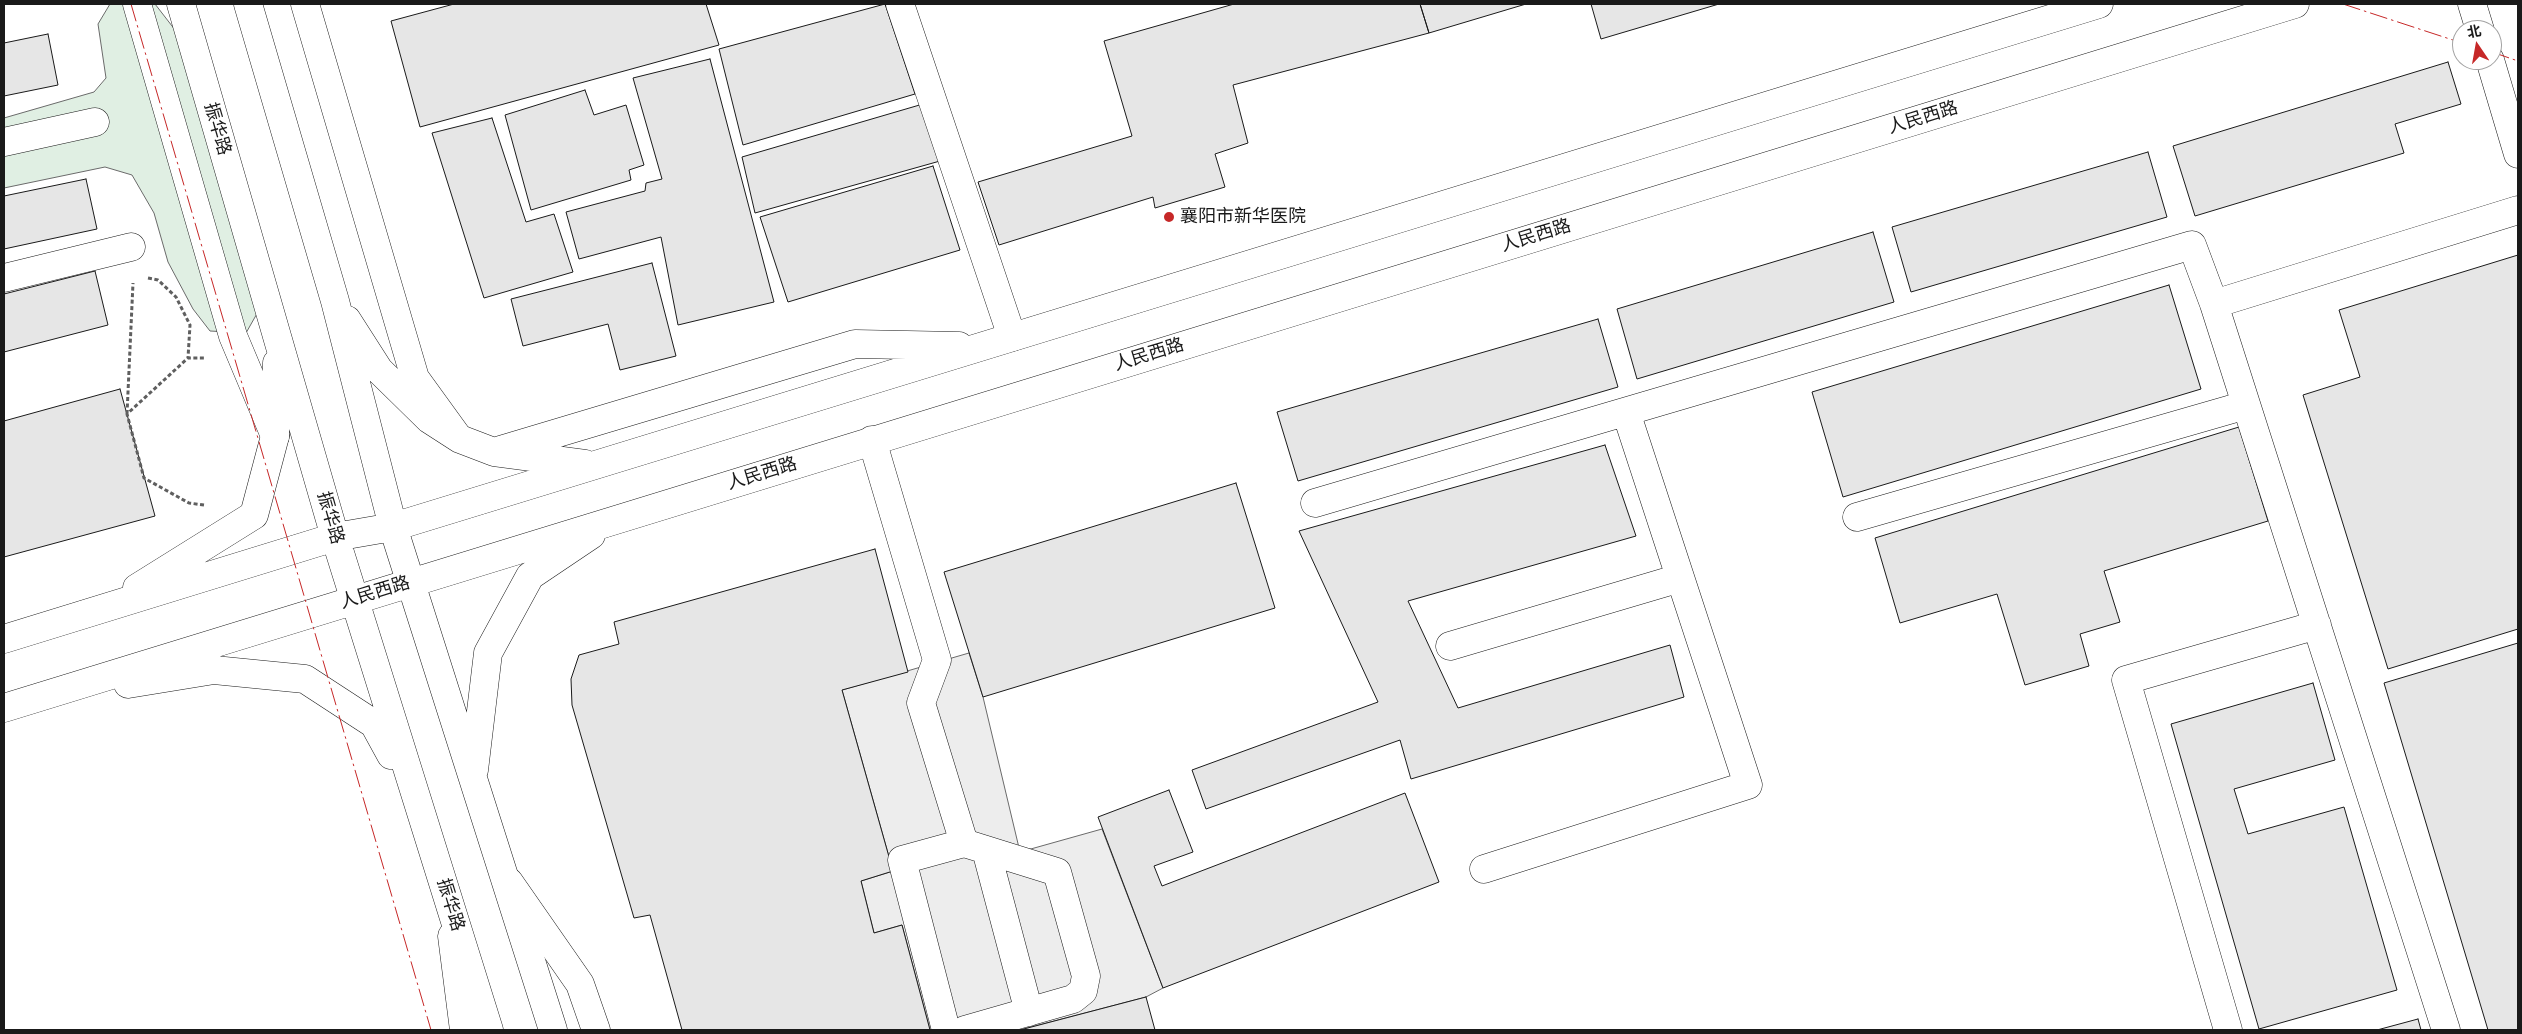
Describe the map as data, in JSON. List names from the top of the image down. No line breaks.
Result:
{"streets":{"main road":["人民西路","振华路"]},"crossings":[["人民西路","振华路"]],"places":["襄阳市新华医院"],"north":"top"}
